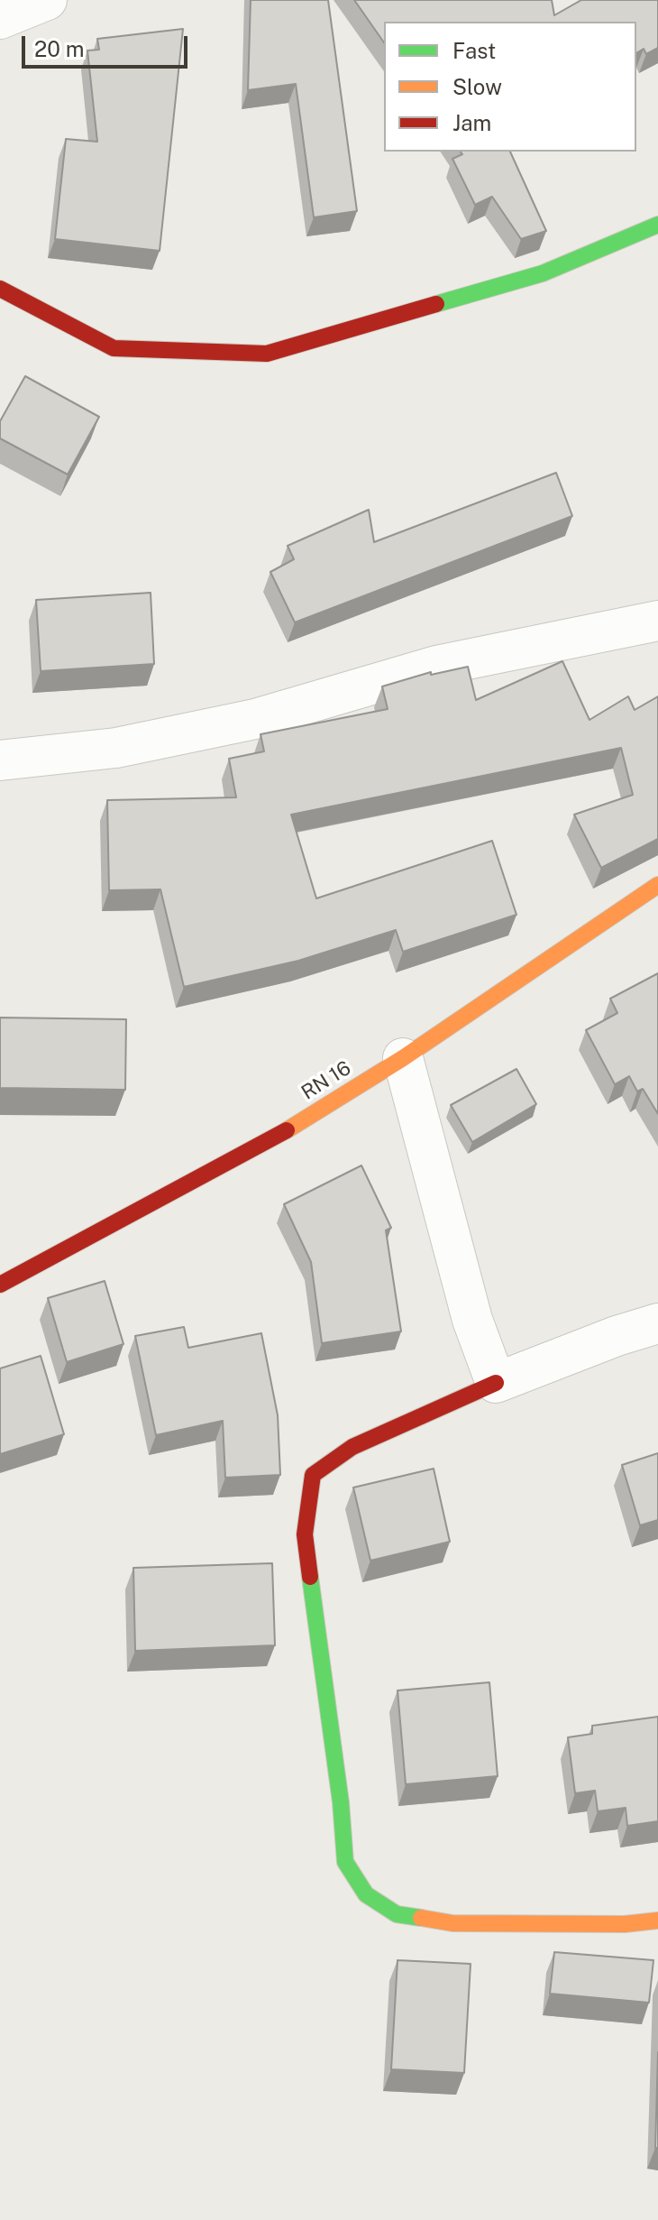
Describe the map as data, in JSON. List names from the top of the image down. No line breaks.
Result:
{"streets":{"street":["RN 16"]},"legend":["Fast","Slow","Jam"],"scale_bar":"20 m"}
